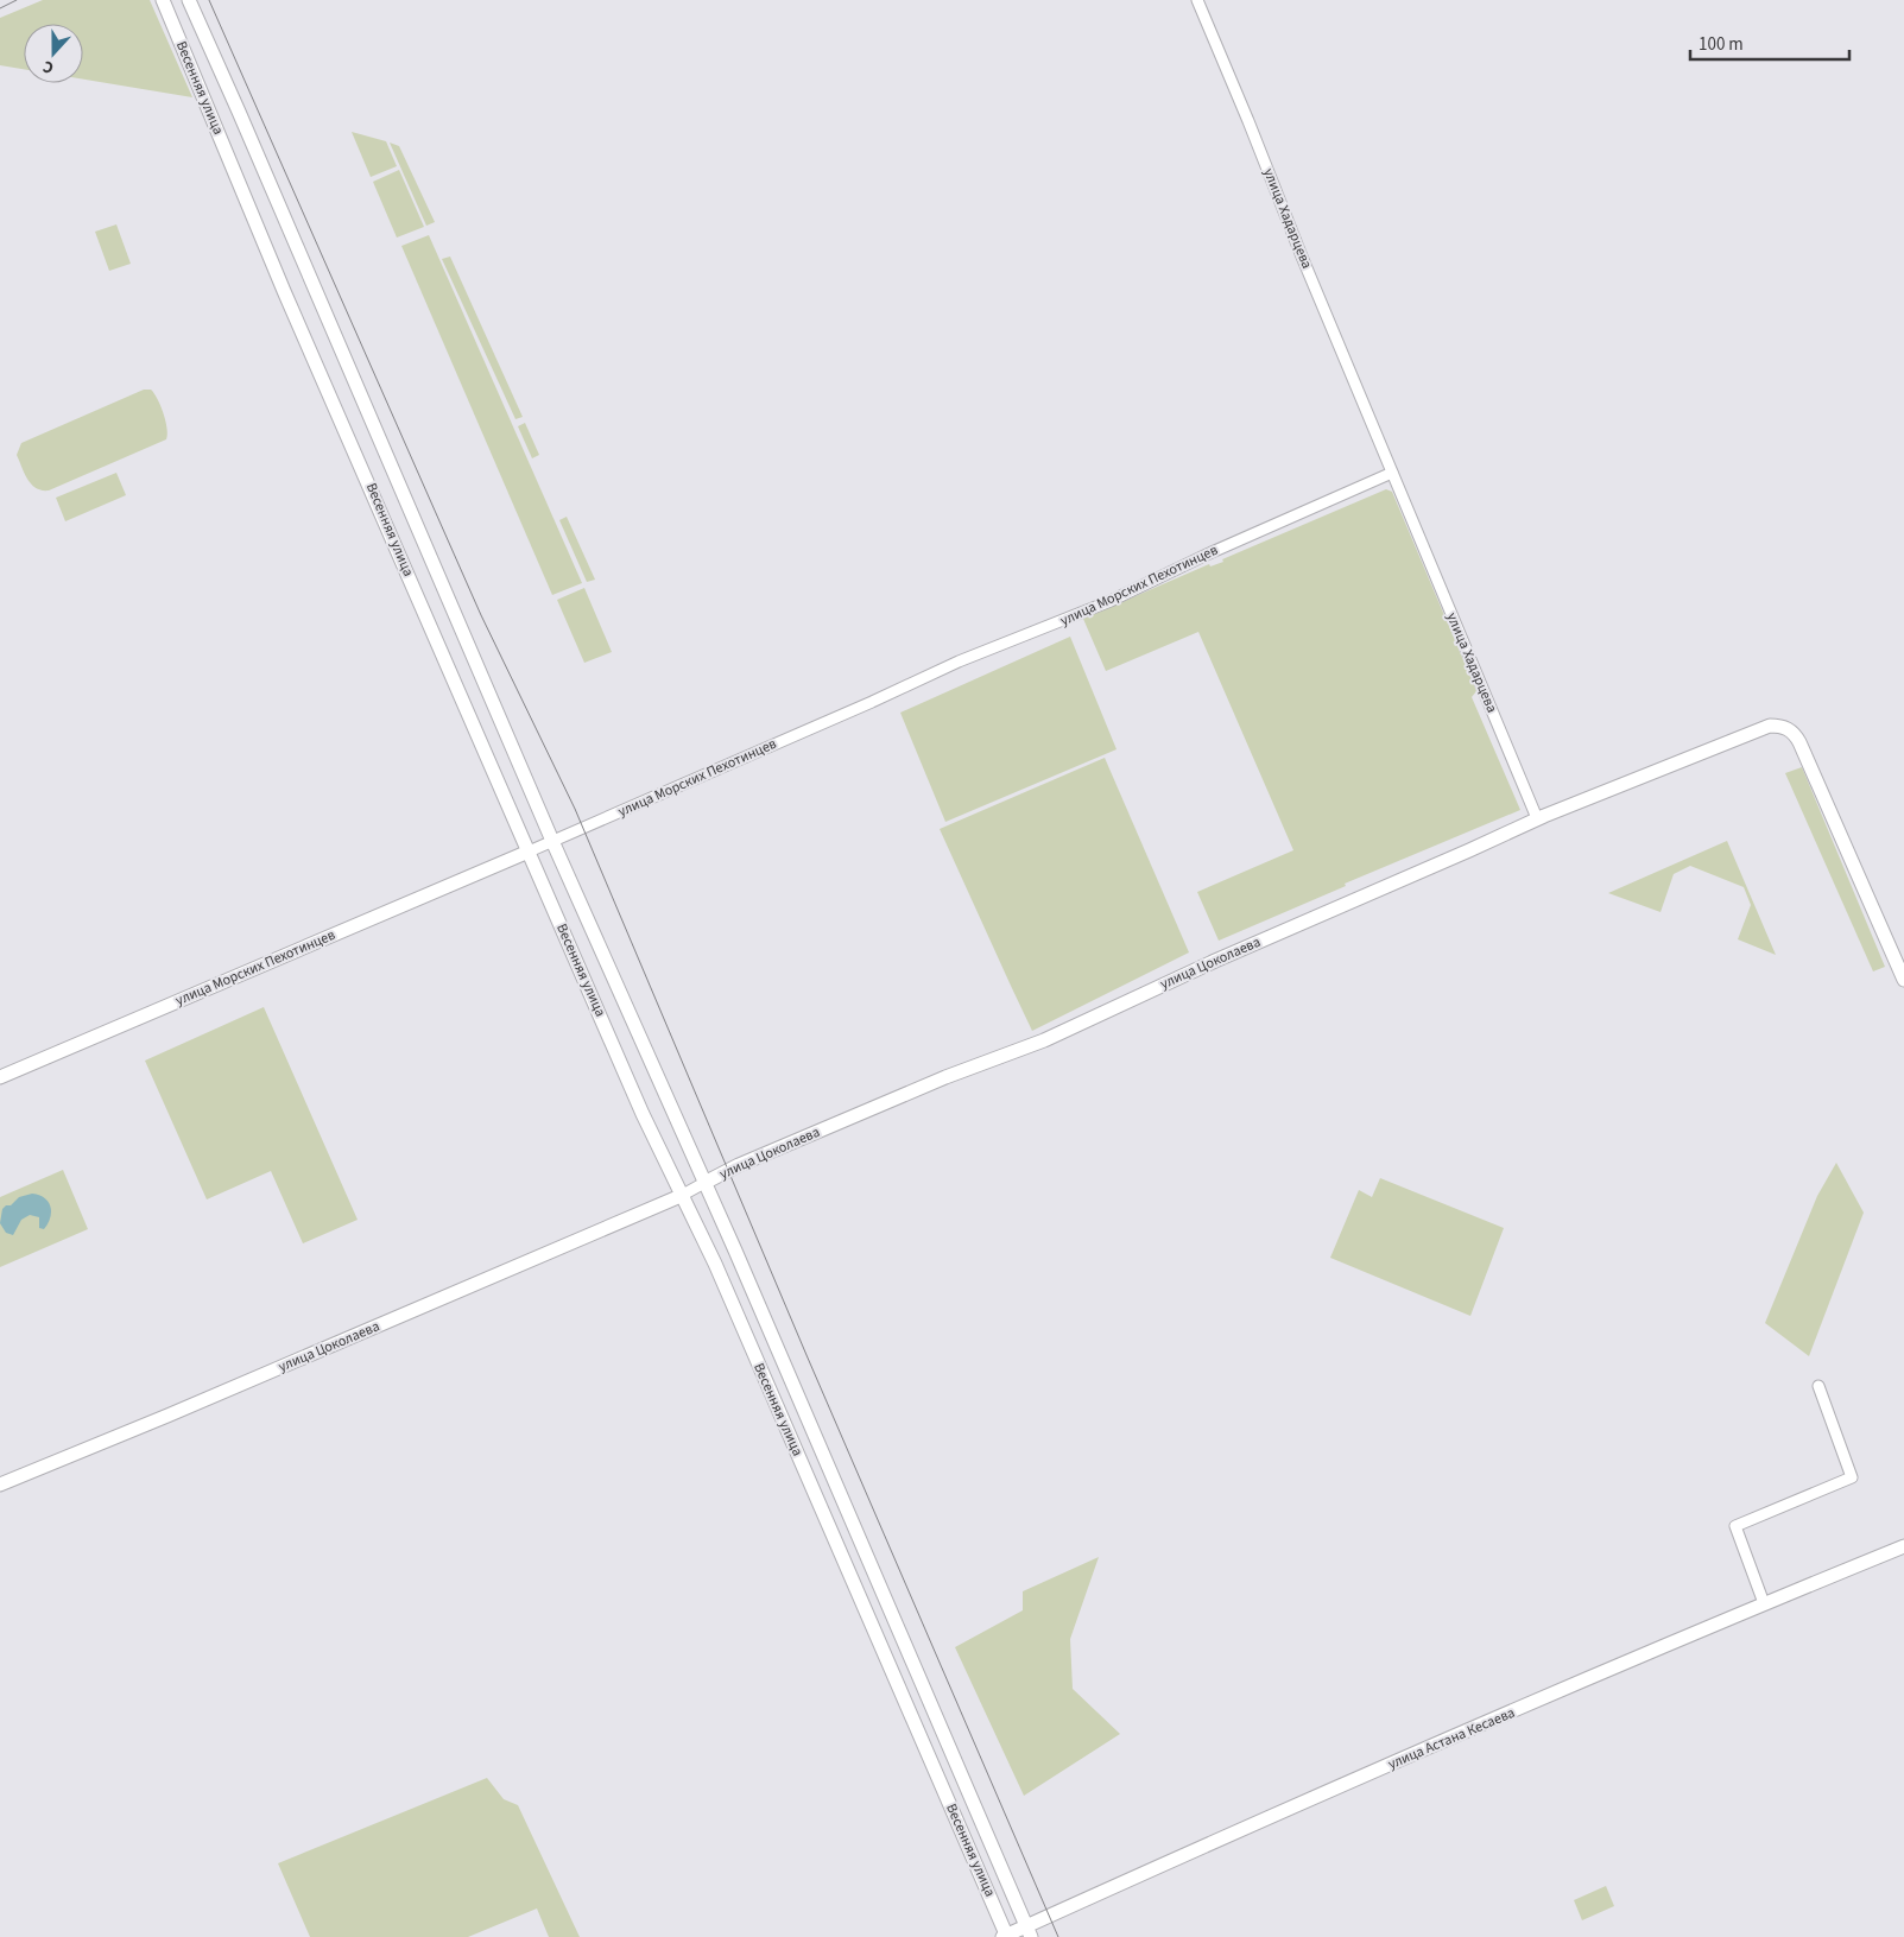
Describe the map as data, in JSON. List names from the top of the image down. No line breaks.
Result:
{"streets":{"street":["Весенняя улица","улица Хадарцева","улица Морских Пехотинцев","улица Цоколаева","улица Астана Кесаева"]},"crossings":[["Весенняя улица","улица Морских Пехотинцев"],["Весенняя улица","улица Цоколаева"],["Весенняя улица","улица Астана Кесаева"],["улица Хадарцева","улица Морских Пехотинцев"],["улица Хадарцева","улица Цоколаева"]],"scale_bar":"100 m","north":"bottom"}
